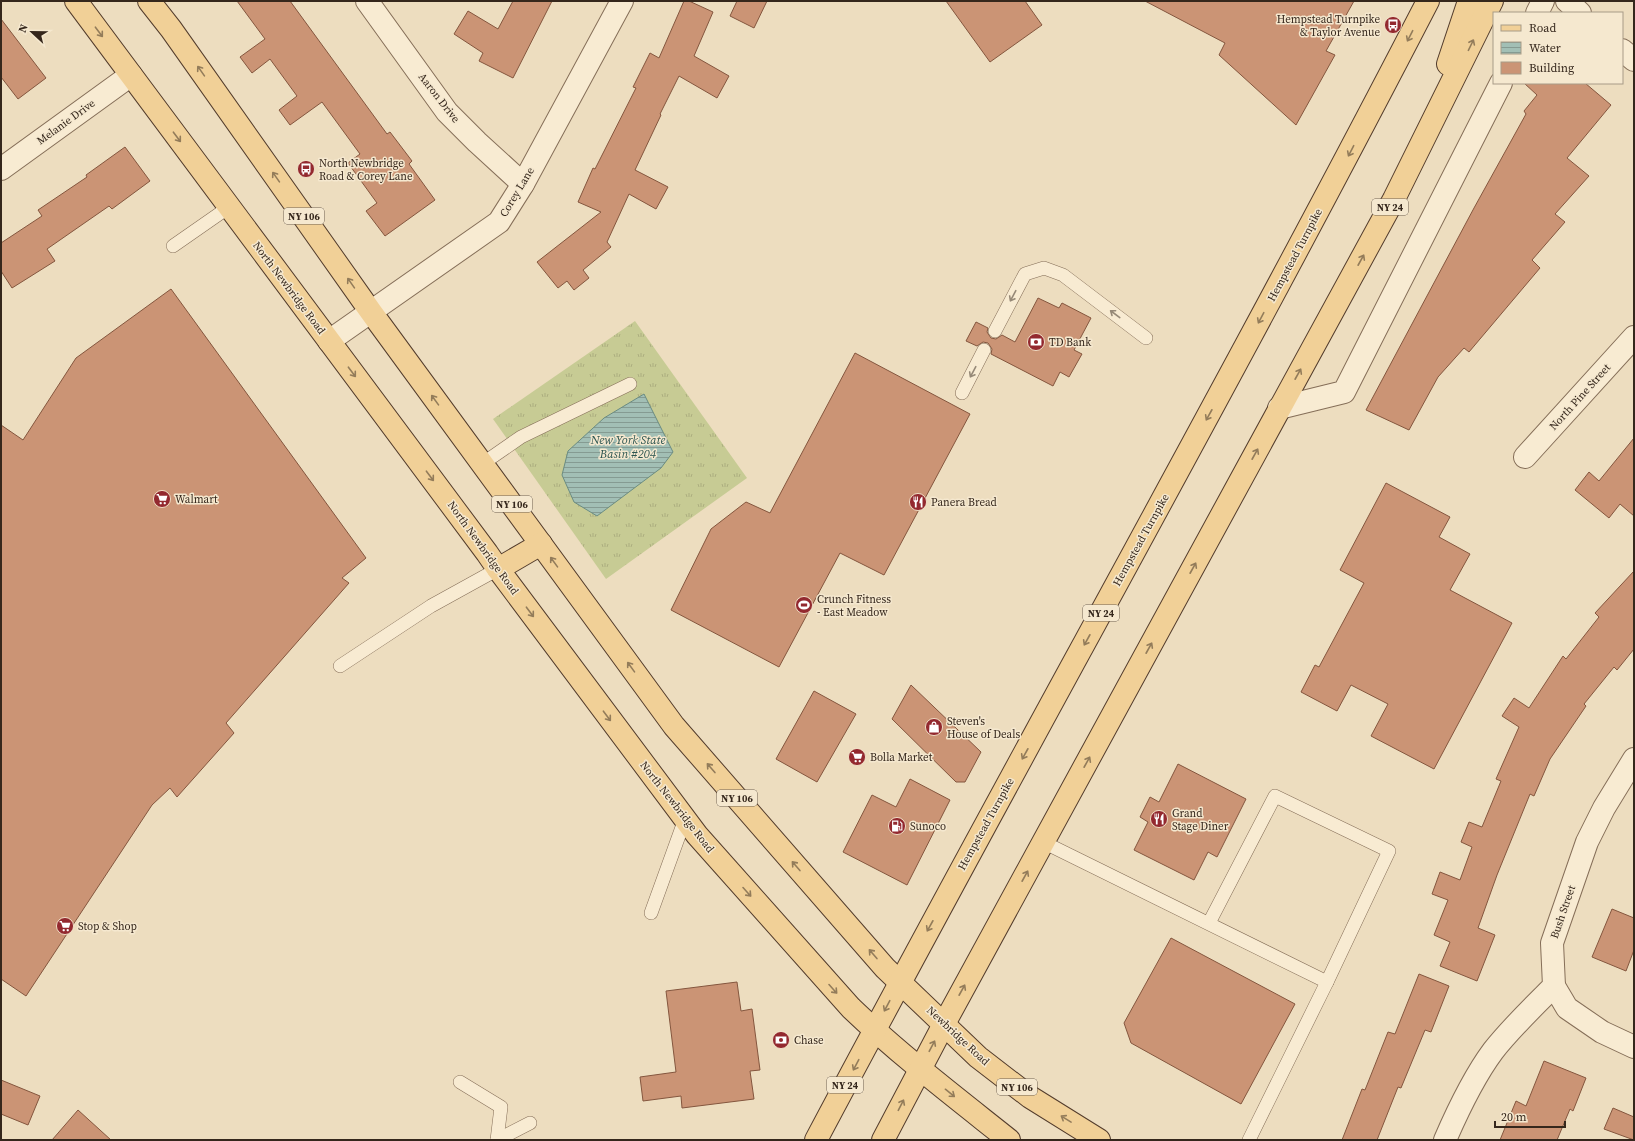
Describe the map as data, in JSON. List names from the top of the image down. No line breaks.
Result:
{"streets":{"main road":["NY 24","NY 106","Hempstead Turnpike","North Newbridge Road","Newbridge Road"],"street":["Aaron Drive","Melanie Drive","Corey Lane","North Pine Street","Bush Street"]},"crossings":[["Aaron Drive","Corey Lane"],["Melanie Drive","North Newbridge Road"],["Corey Lane","NY 106"],["Corey Lane","North Newbridge Road"],["NY 24","North Newbridge Road"],["NY 24","Newbridge Road"],["NY 106","Hempstead Turnpike"],["NY 106","Newbridge Road"],["Hempstead Turnpike","North Newbridge Road"],["Hempstead Turnpike","Newbridge Road"]],"water":["New York State Basin #204"],"places":{"bus stop":["Hempstead Turnpike & Taylor Avenue","North Newbridge Road & Corey Lane"],"bank":["TD Bank","Chase"],"supermarket":["Walmart","Bolla Market","Stop & Shop"],"restaurant":["Panera Bread","Grand Stage Diner"],"sports":["Crunch Fitness - East Meadow"],"shop":["Steven's House of Deals"],"fuel station":["Sunoco"]},"legend":["Road","Water","Building"],"scale_bar":"20 m","north":"left"}
